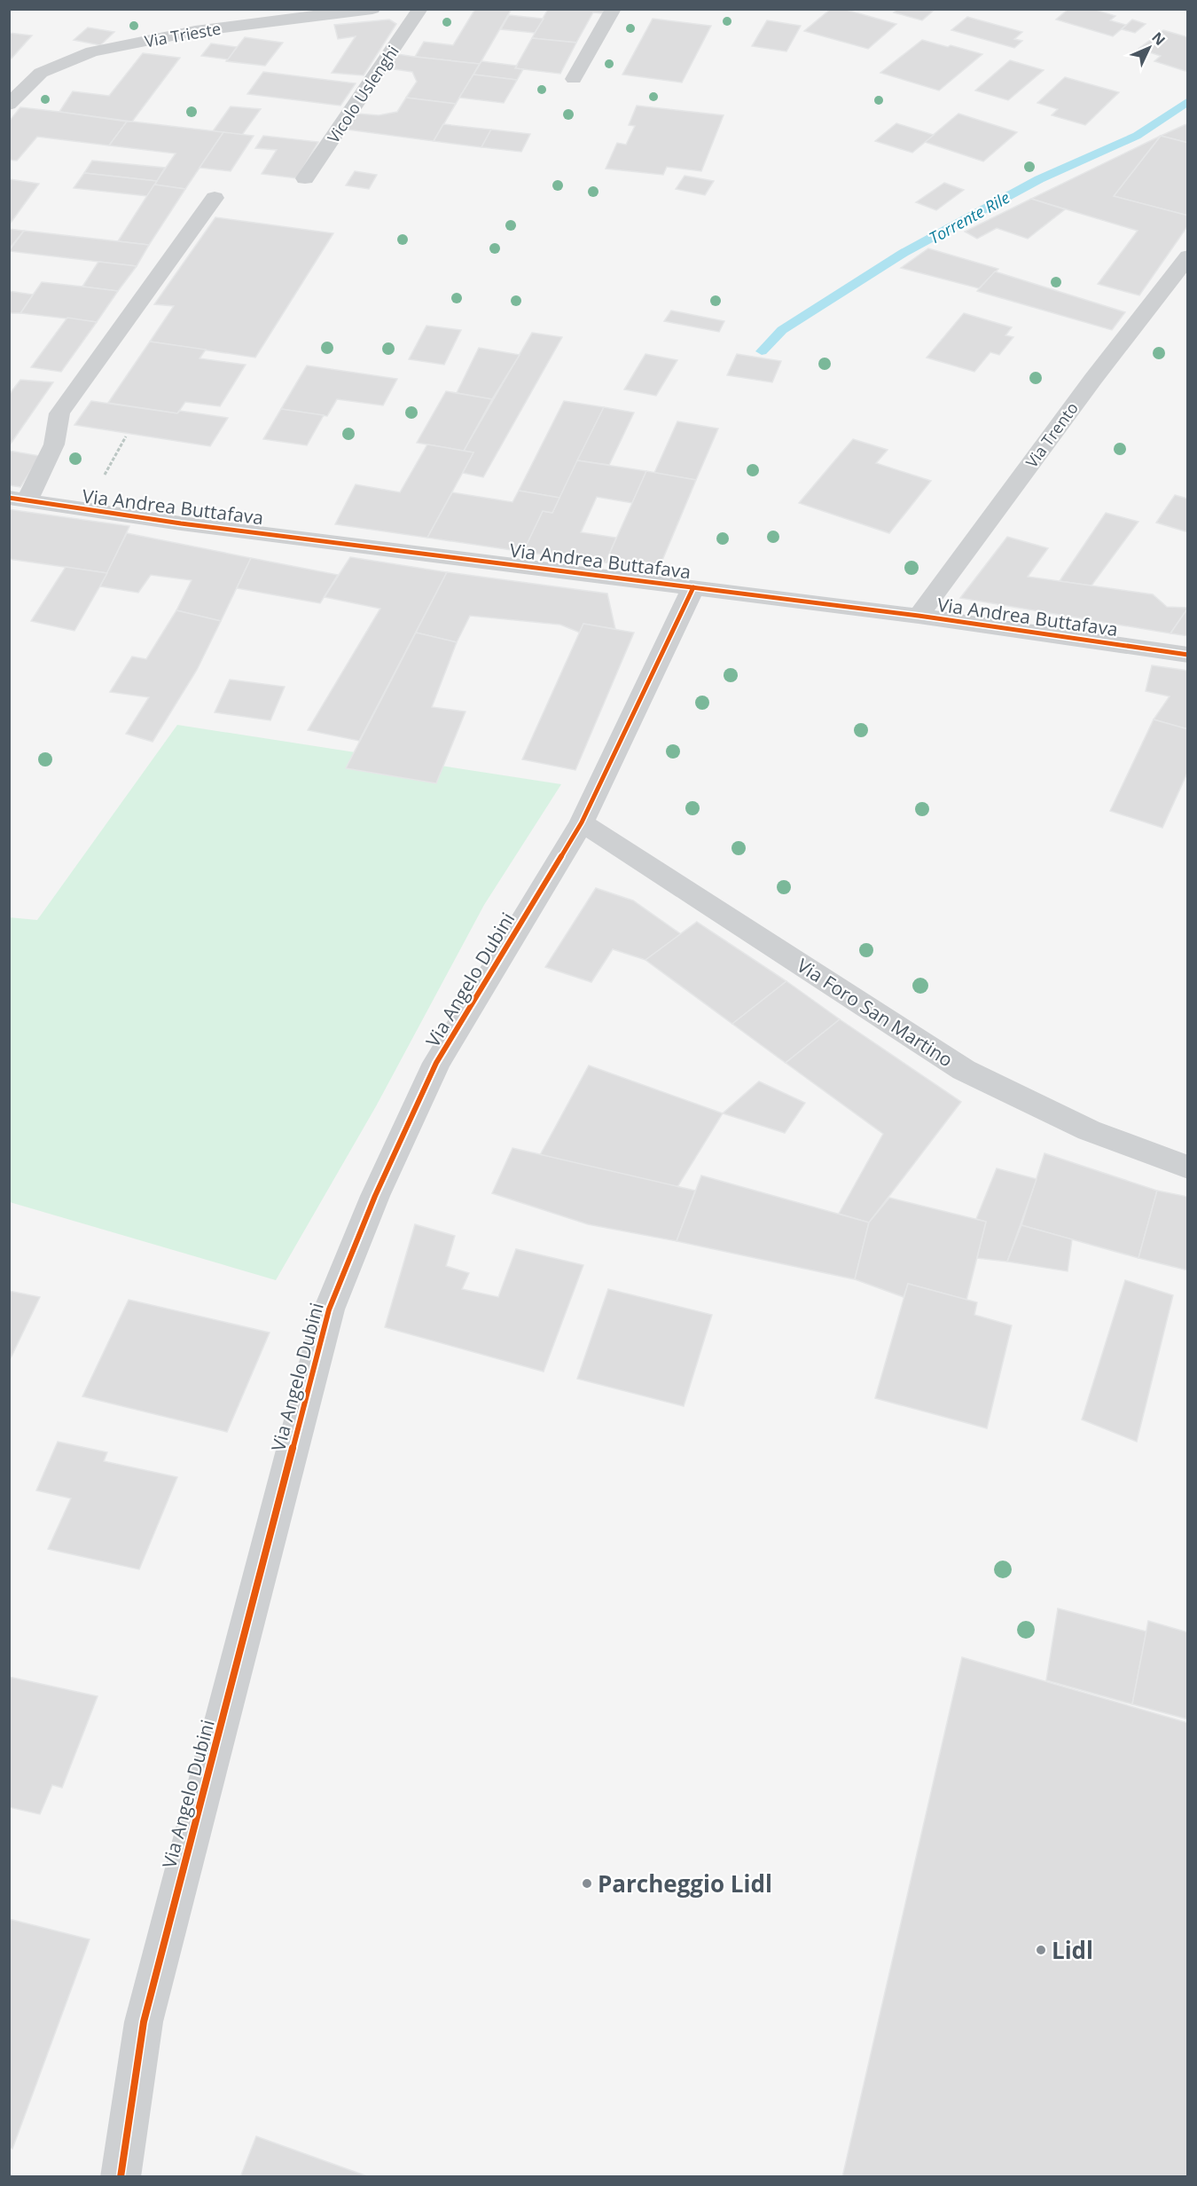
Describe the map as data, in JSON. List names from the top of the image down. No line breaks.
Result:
{"streets":{"street":["Via Trieste","Vicolo Uslenghi","Via Trento","Via Andrea Buttafava","Via Angelo Dubini","Via Foro San Martino"]},"crossings":[["Via Trento","Via Andrea Buttafava"],["Via Andrea Buttafava","Via Angelo Dubini"],["Via Angelo Dubini","Via Foro San Martino"]],"water":["Torrente Rile"],"places":["Parcheggio Lidl","Lidl"],"north":"top right"}
